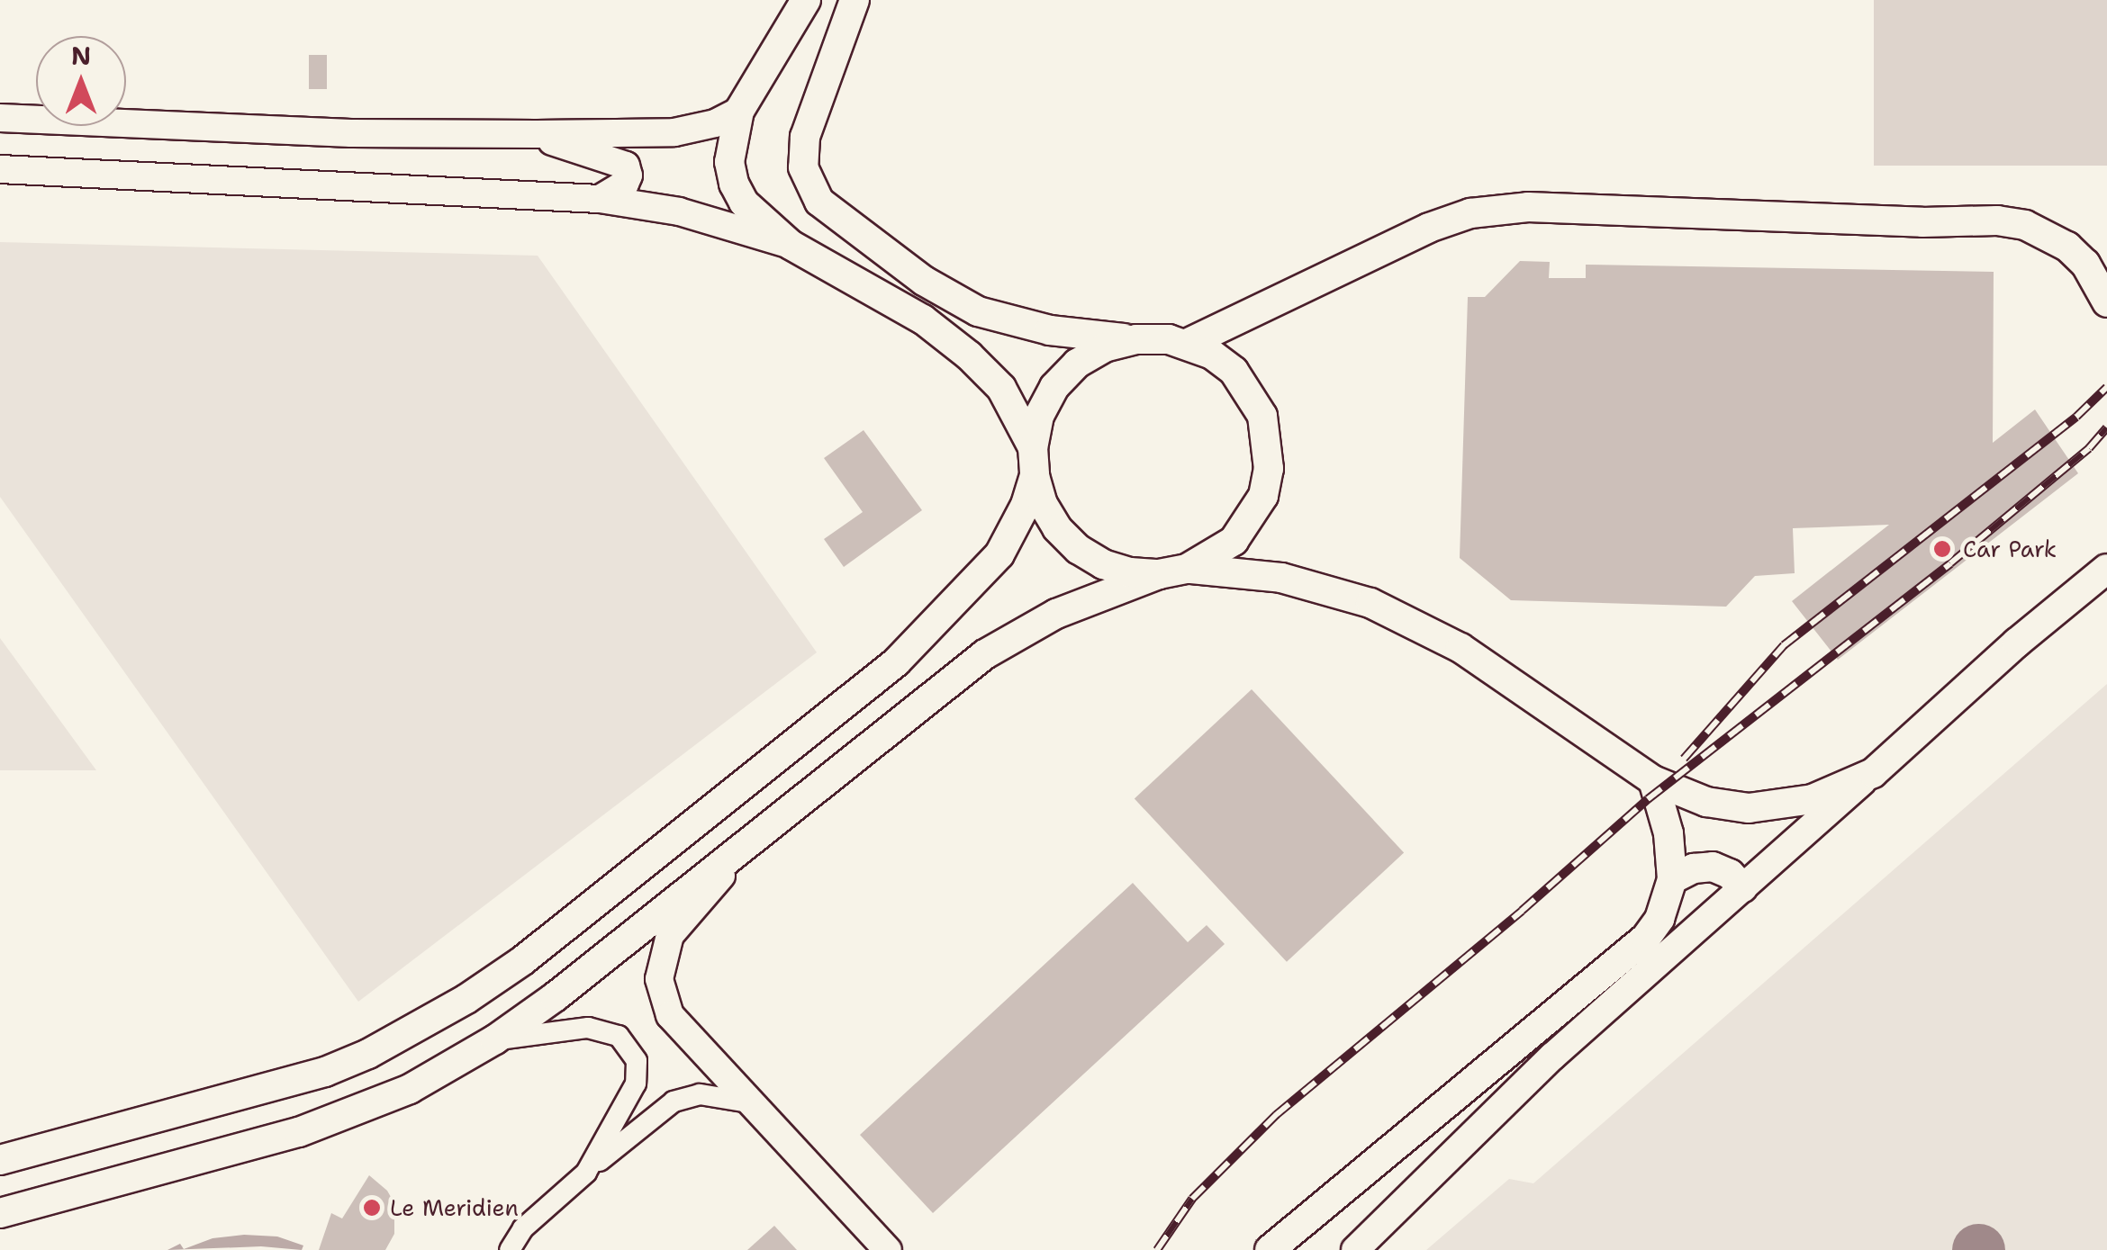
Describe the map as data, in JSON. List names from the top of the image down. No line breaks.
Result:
{"places":["Car Park","Le Meridien"],"north":"top"}
